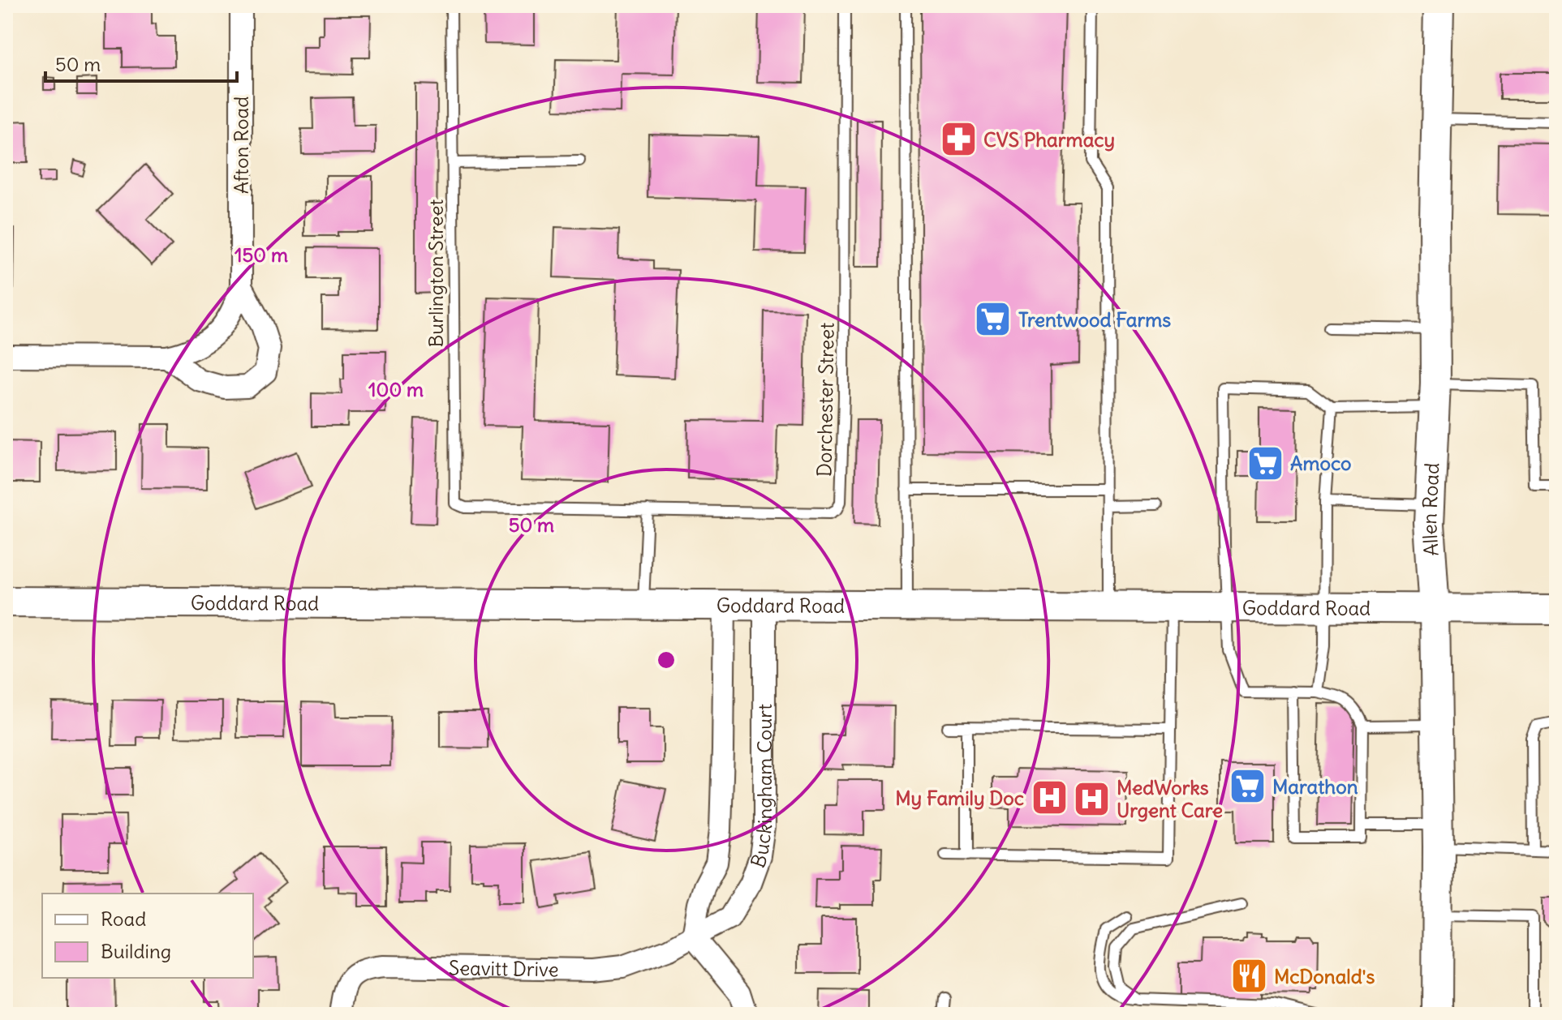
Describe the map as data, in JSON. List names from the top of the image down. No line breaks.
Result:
{"streets":{"main road":["Allen Road","Goddard Road"],"street":["Afton Road","Buckingham Court","Seavitt Drive"],"lane":["Burlington Street","Dorchester Street"]},"crossings":[["Burlington Street","Dorchester Street"],["Allen Road","Goddard Road"],["Goddard Road","Buckingham Court"],["Buckingham Court","Seavitt Drive"]],"places":{"pharmacy":["CVS Pharmacy"],"supermarket":["Trentwood Farms","Amoco","Marathon"],"hospital":["My Family Doc","MedWorks Urgent Care"],"restaurant":["McDonald's"]},"legend":["Road","Building"],"scale_bar":"50 m","rings":["150 m","100 m","50 m"]}
